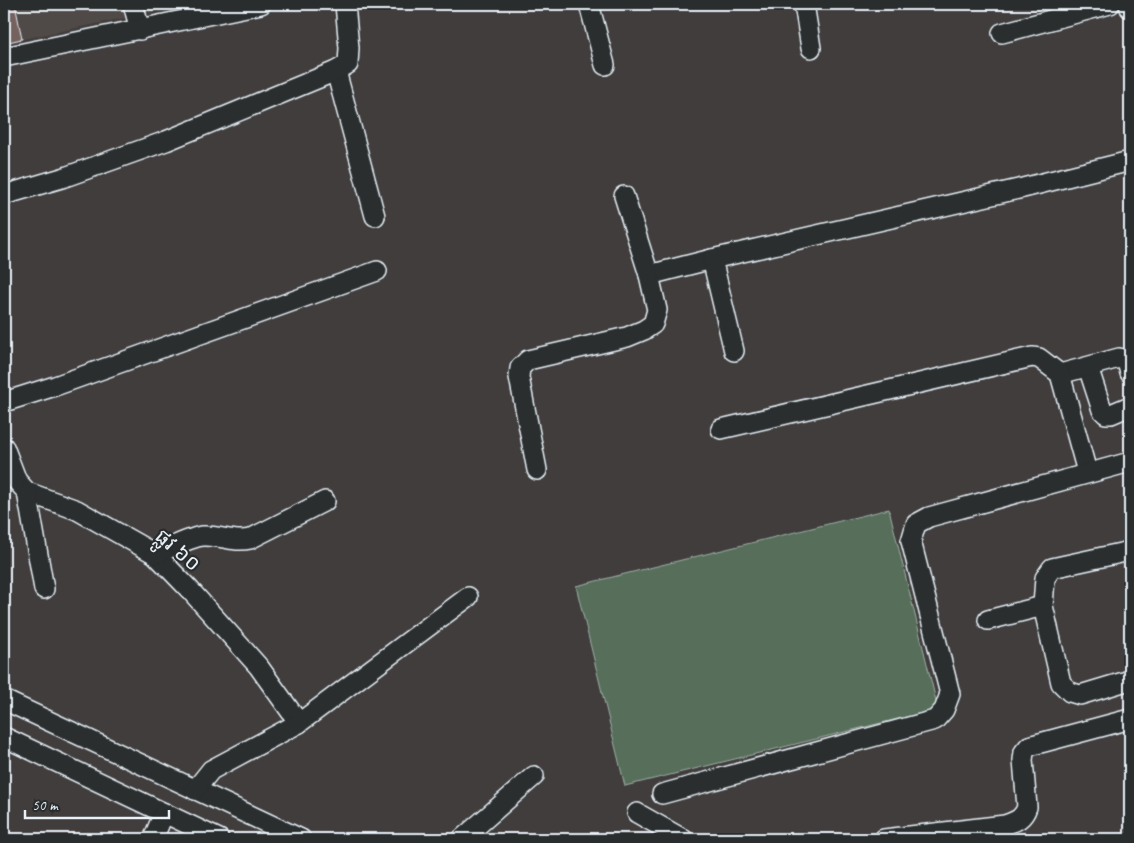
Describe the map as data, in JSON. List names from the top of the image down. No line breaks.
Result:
{"streets":{"street":["ផ្លូវ ៦០"]},"scale_bar":"50 m"}
